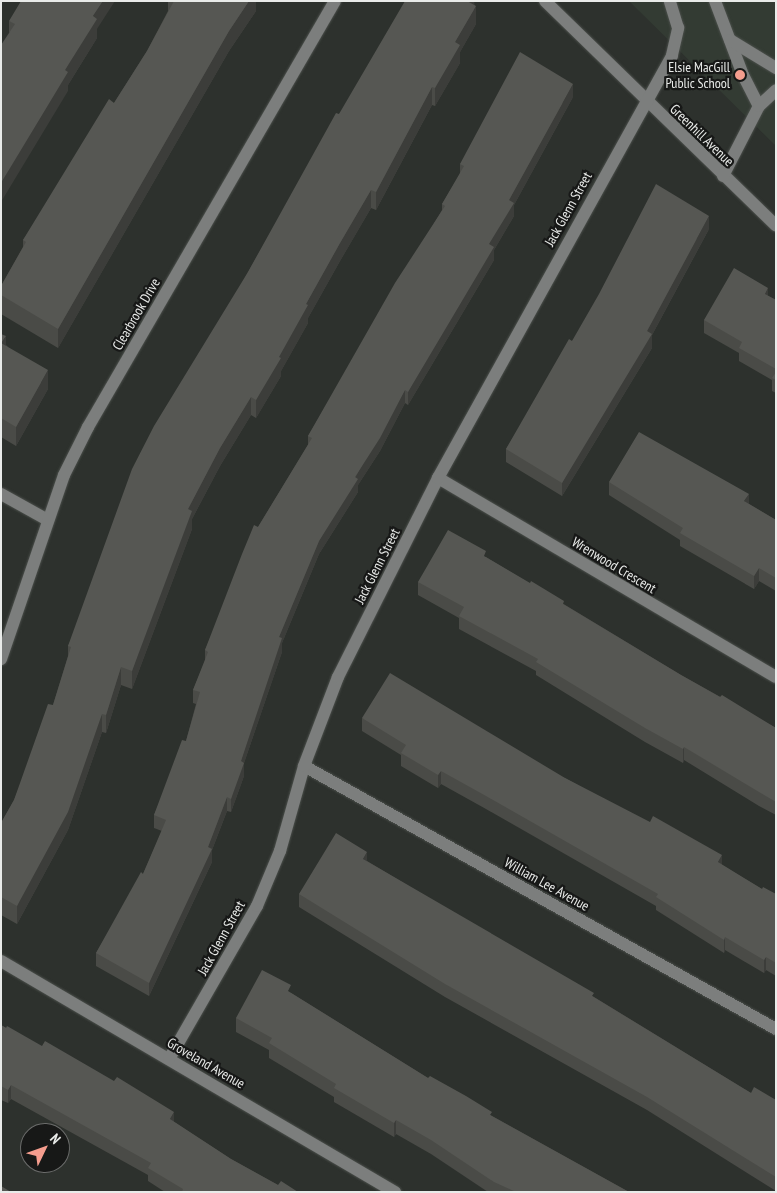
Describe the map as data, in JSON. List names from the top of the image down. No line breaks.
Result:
{"streets":{"street":["Greenhill Avenue","Jack Glenn Street","Clearbrook Drive","Wrenwood Crescent","William Lee Avenue","Groveland Avenue"]},"crossings":[["Greenhill Avenue","Jack Glenn Street"],["Jack Glenn Street","Wrenwood Crescent"],["Jack Glenn Street","William Lee Avenue"],["Jack Glenn Street","Groveland Avenue"]],"places":["Elsie MacGill Public School"],"north":"top right"}
